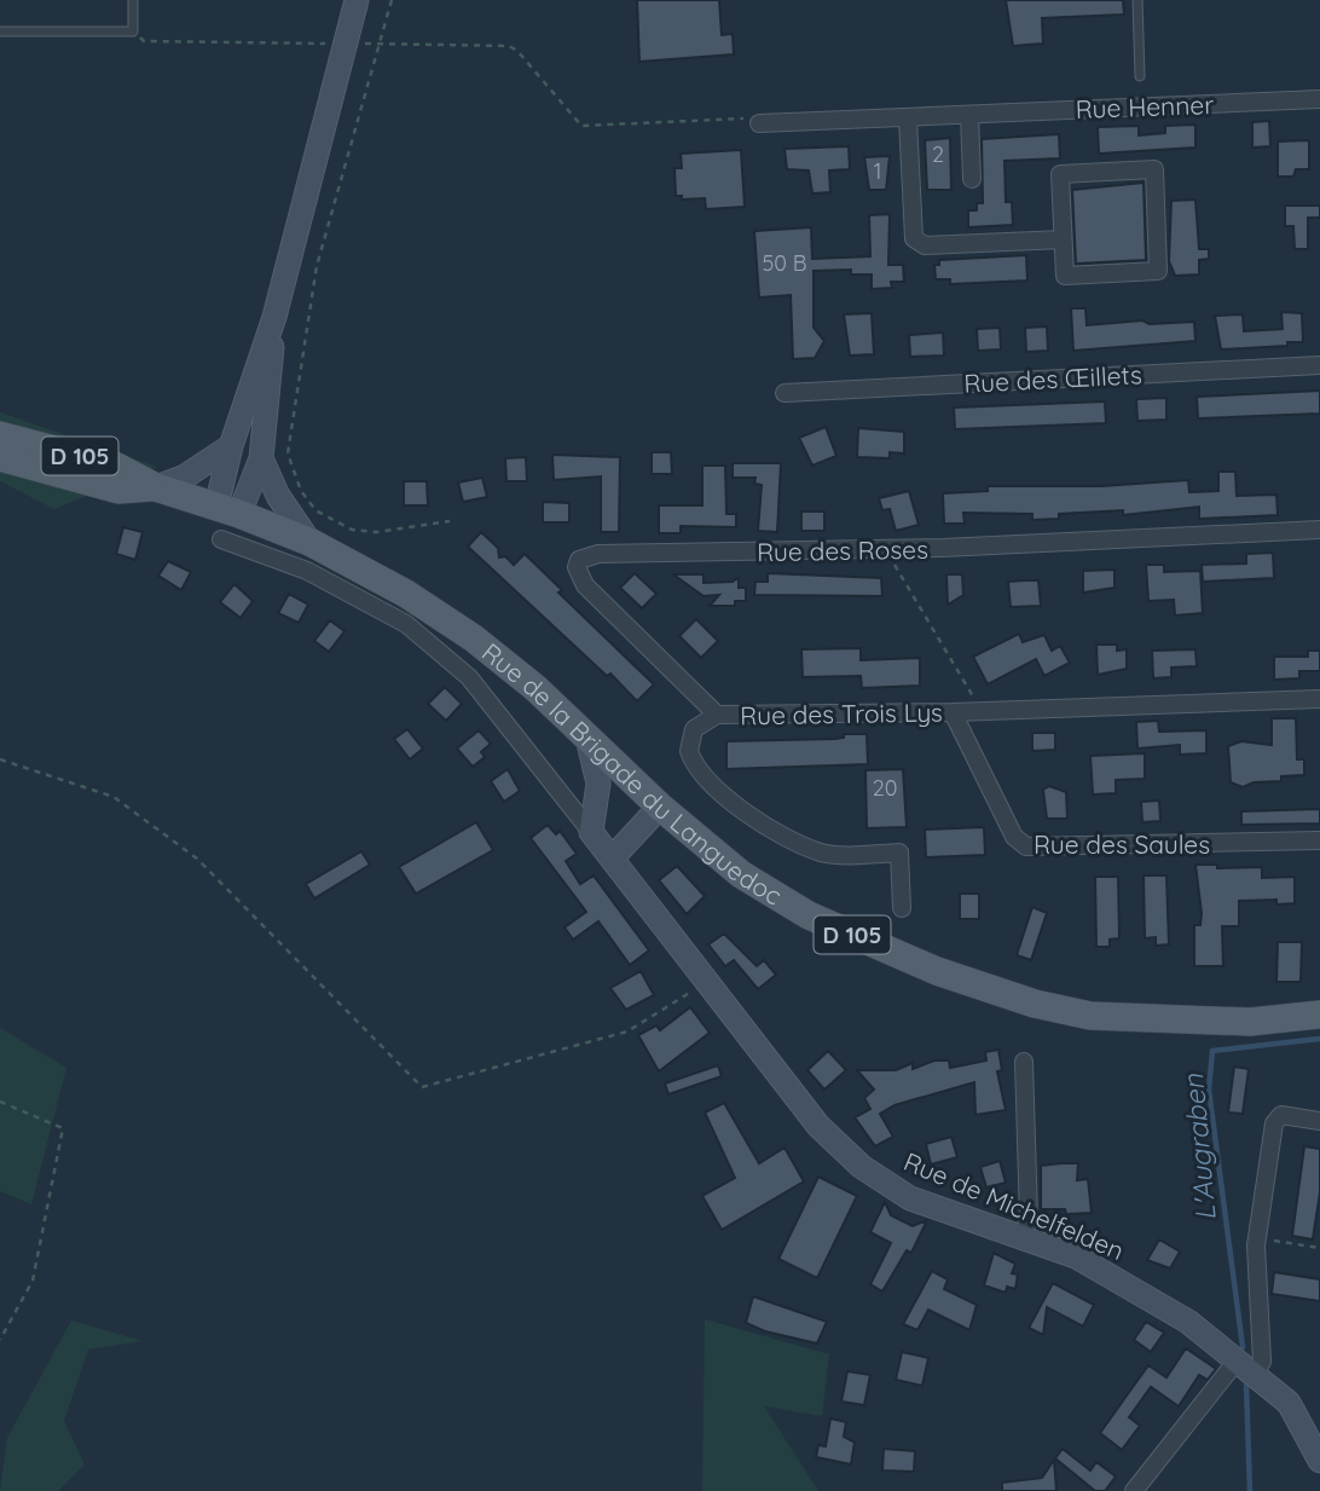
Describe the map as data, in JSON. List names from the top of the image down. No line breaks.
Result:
{"streets":{"main road":["D 105","Rue de la Brigade du Languedoc"],"street":["Rue Henner","Rue des Œillets","Rue des Roses","Rue des Trois Lys","Rue des Saules","Rue de Michelfelden"]},"crossings":[["D 105","Rue de la Brigade du Languedoc"],["Rue des Roses","Rue des Trois Lys"],["Rue des Trois Lys","Rue des Saules"]],"water":["L'Augraben"],"house_numbers":["2","1","50 B","20"]}
